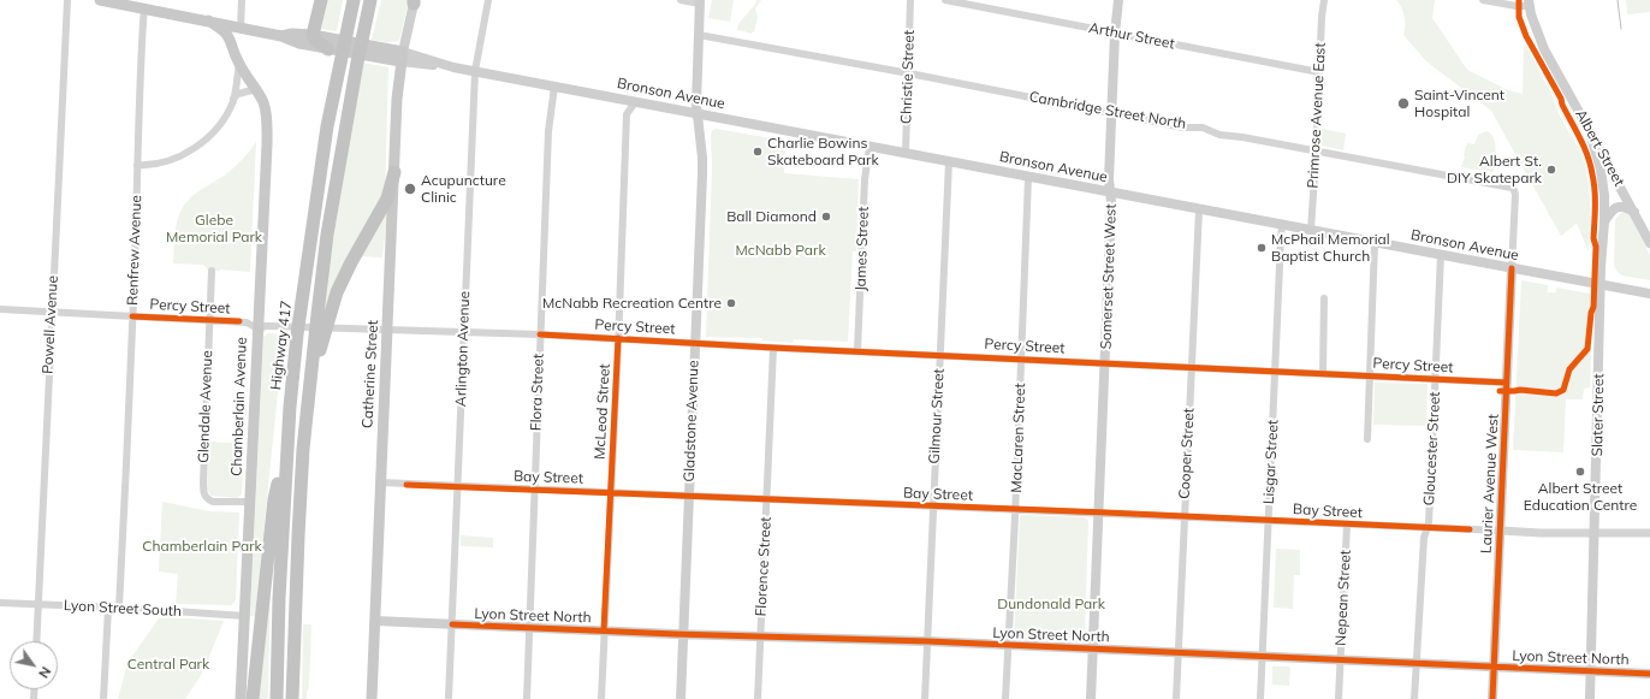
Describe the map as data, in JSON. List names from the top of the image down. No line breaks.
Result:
{"streets":{"highway":["Highway 417"],"main road":["Bronson Avenue","Albert Street","Somerset Street West","Catherine Street","Chamberlain Avenue","Slater Street","Gladstone Avenue","Laurier Avenue West","Lyon Street North"],"street":["Arthur Street","Christie Street","Cambridge Street North","Primrose Avenue East","James Street","Renfrew Avenue","Percy Street","Powell Avenue","Arlington Avenue","Flora Street","Glendale Avenue","McLeod Street","Gilmour Street","MacLaren Street","Gloucester Street","Cooper Street","Lisgar Street","Bay Street","Florence Street","Nepean Street","Lyon Street South"]},"crossings":[["Arthur Street","Primrose Avenue East"],["Arthur Street","Somerset Street West"],["Christie Street","Bronson Avenue"],["Christie Street","Cambridge Street North"],["Bronson Avenue","Primrose Avenue East"],["Bronson Avenue","James Street"],["Bronson Avenue","Renfrew Avenue"],["Bronson Avenue","Somerset Street West"],["Bronson Avenue","Arlington Avenue"],["Bronson Avenue","Catherine Street"],["Bronson Avenue","Flora Street"],["Bronson Avenue","Chamberlain Avenue"],["Bronson Avenue","McLeod Street"],["Bronson Avenue","Slater Street"],["Bronson Avenue","Gilmour Street"],["Bronson Avenue","Gladstone Avenue"],["Bronson Avenue","MacLaren Street"],["Bronson Avenue","Gloucester Street"],["Bronson Avenue","Cooper Street"],["Bronson Avenue","Lisgar Street"],["Bronson Avenue","Laurier Avenue West"],["Cambridge Street North","Primrose Avenue East"],["Cambridge Street North","Somerset Street West"],["Cambridge Street North","Gladstone Avenue"],["Cambridge Street North","Laurier Avenue West"],["Albert Street","Slater Street"],["James Street","Percy Street"],["Renfrew Avenue","Percy Street"],["Renfrew Avenue","Lyon Street South"],["Somerset Street West","Percy Street"],["Somerset Street West","Bay Street"],["Somerset Street West","Lyon Street North"],["Percy Street","Powell Avenue"],["Percy Street","Arlington Avenue"],["Percy Street","Catherine Street"],["Percy Street","Flora Street"],["Percy Street","Glendale Avenue"],["Percy Street","Chamberlain Avenue"],["Percy Street","McLeod Street"],["Percy Street","Gilmour Street"],["Percy Street","Gladstone Avenue"],["Percy Street","MacLaren Street"],["Percy Street","Gloucester Street"],["Percy Street","Cooper Street"],["Percy Street","Lisgar Street"],["Percy Street","Laurier Avenue West"],["Percy Street","Florence Street"],["Powell Avenue","Lyon Street South"],["Arlington Avenue","Bay Street"],["Arlington Avenue","Lyon Street North"],["Catherine Street","Bay Street"],["Catherine Street","Lyon Street North"],["Flora Street","Bay Street"],["Flora Street","Lyon Street North"],["Glendale Avenue","Chamberlain Avenue"],["Chamberlain Avenue","Lyon Street South"],["McLeod Street","Bay Street"],["McLeod Street","Lyon Street North"],["Slater Street","Bay Street"],["Slater Street","Lyon Street North"],["Gilmour Street","Bay Street"],["Gilmour Street","Lyon Street North"],["Gladstone Avenue","Bay Street"],["Gladstone Avenue","Lyon Street North"],["MacLaren Street","Bay Street"],["MacLaren Street","Lyon Street North"],["Gloucester Street","Bay Street"],["Gloucester Street","Lyon Street North"],["Cooper Street","Bay Street"],["Cooper Street","Lyon Street North"],["Lisgar Street","Bay Street"],["Lisgar Street","Lyon Street North"],["Bay Street","Laurier Avenue West"],["Bay Street","Florence Street"],["Bay Street","Nepean Street"],["Laurier Avenue West","Lyon Street North"],["Florence Street","Lyon Street North"],["Nepean Street","Lyon Street North"]],"parks":["Glebe Memorial Park","McNabb Park","Chamberlain Park","Dundonald Park","Central Park"],"places":["Saint-Vincent Hospital","Charlie Bowins Skateboard Park","Albert St. DIY Skatepark","Acupuncture Clinic","Ball Diamond","McPhail Memorial Baptist Church","McNabb Recreation Centre","Albert Street Education Centre"],"north":"bottom right"}
